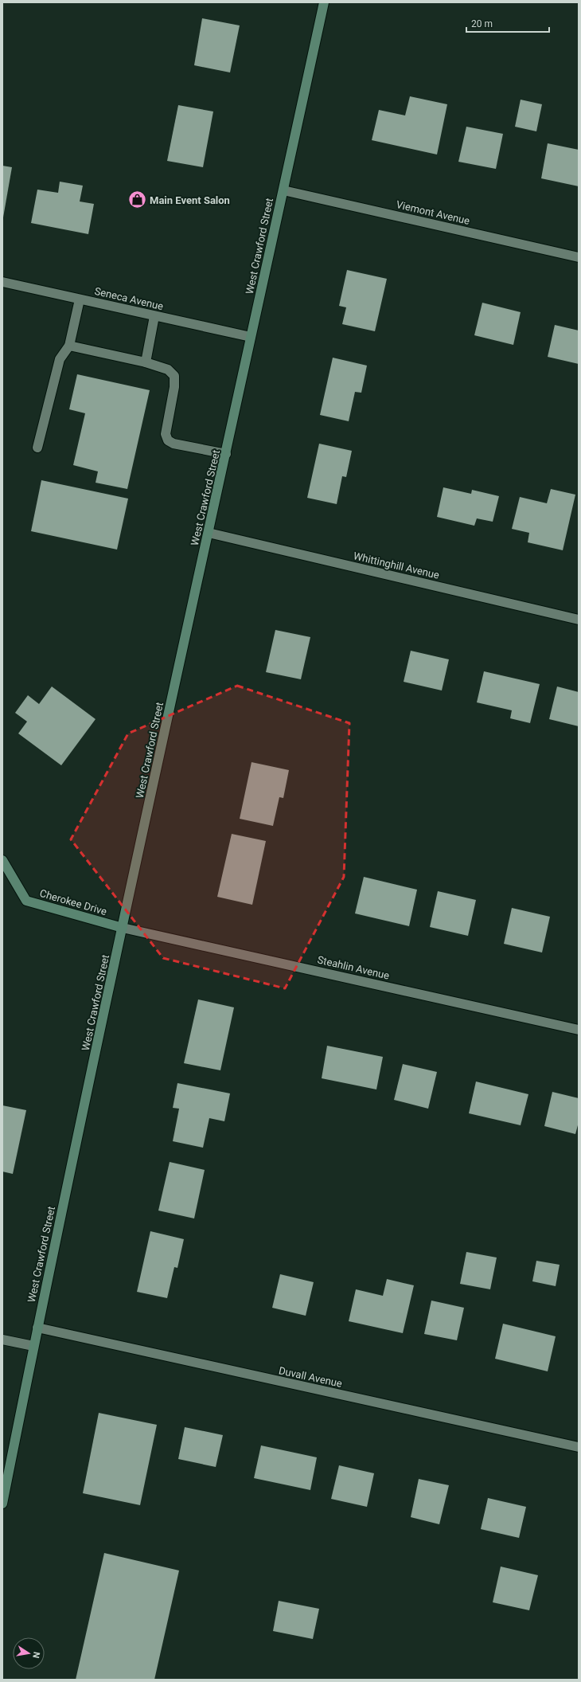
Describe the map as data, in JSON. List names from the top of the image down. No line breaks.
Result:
{"streets":{"main road":["West Crawford Street","Cherokee Drive"],"street":["Viemont Avenue","Seneca Avenue","Whittinghill Avenue","Steahlin Avenue","Duvall Avenue"]},"crossings":[["Viemont Avenue","West Crawford Street"],["West Crawford Street","Seneca Avenue"],["West Crawford Street","Whittinghill Avenue"],["West Crawford Street","Cherokee Drive"],["West Crawford Street","Steahlin Avenue"],["West Crawford Street","Duvall Avenue"],["Cherokee Drive","Steahlin Avenue"]],"places":{"shop":["Main Event Salon"]},"scale_bar":"20 m","north":"right"}
